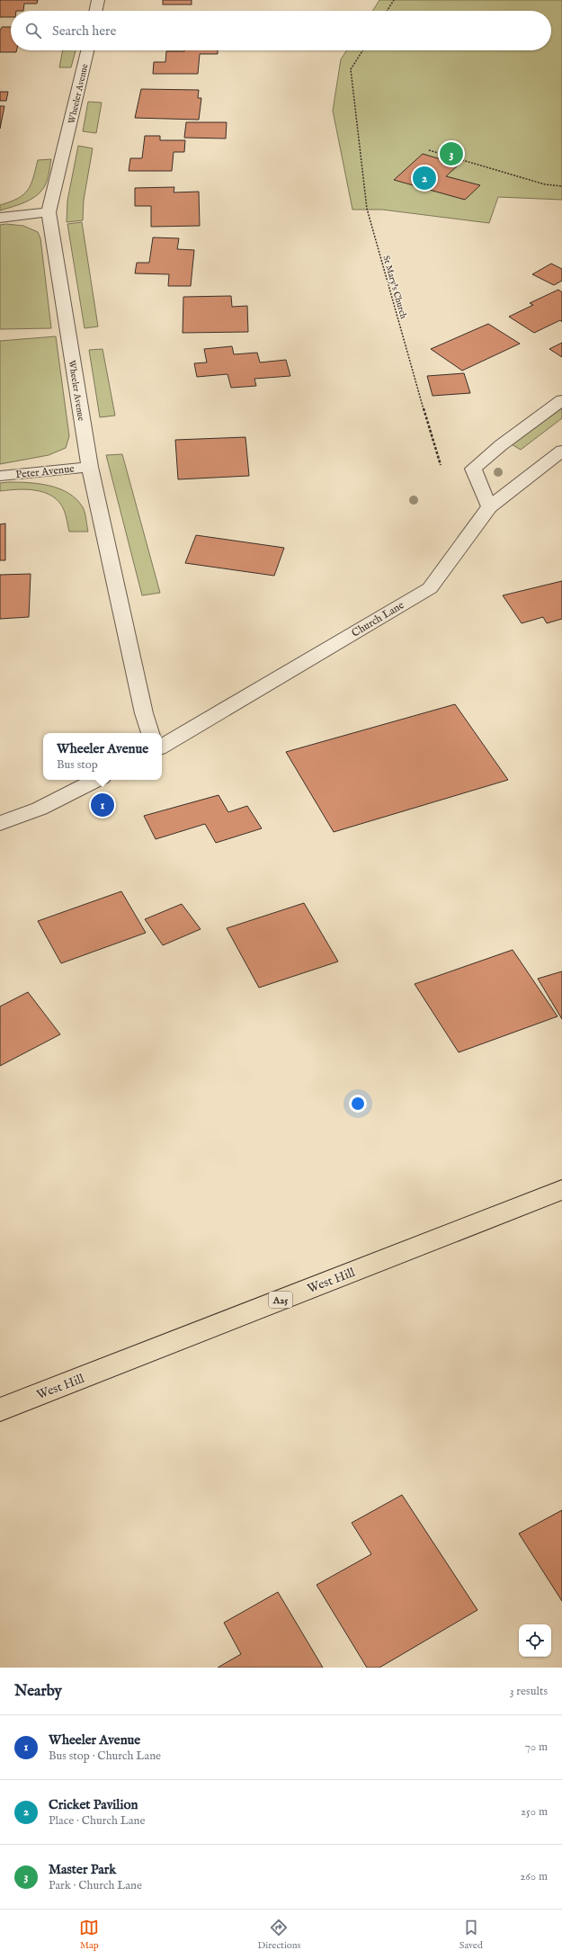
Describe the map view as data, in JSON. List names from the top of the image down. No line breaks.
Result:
{"streets":{"main road":["West Hill","A25"],"street":["Wheeler Avenue","Peter Avenue","Church Lane"],"path":["St Mary's Church"]},"crossings":[["Wheeler Avenue","Peter Avenue"]],"page":{"search":"Search here","pins":["3","2","1"],"popup":["Wheeler Avenue","Bus stop"],"heading":["Nearby","3 results"],"list":[{"mark":"1","name":"Wheeler Avenue","note":"Bus stop · Church Lane","value":"70 m"},{"mark":"2","name":"Cricket Pavilion","note":"Place · Church Lane","value":"250 m"},{"mark":"3","name":"Master Park","note":"Park · Church Lane","value":"260 m"}],"nav":["Map","Directions","Saved"]}}
